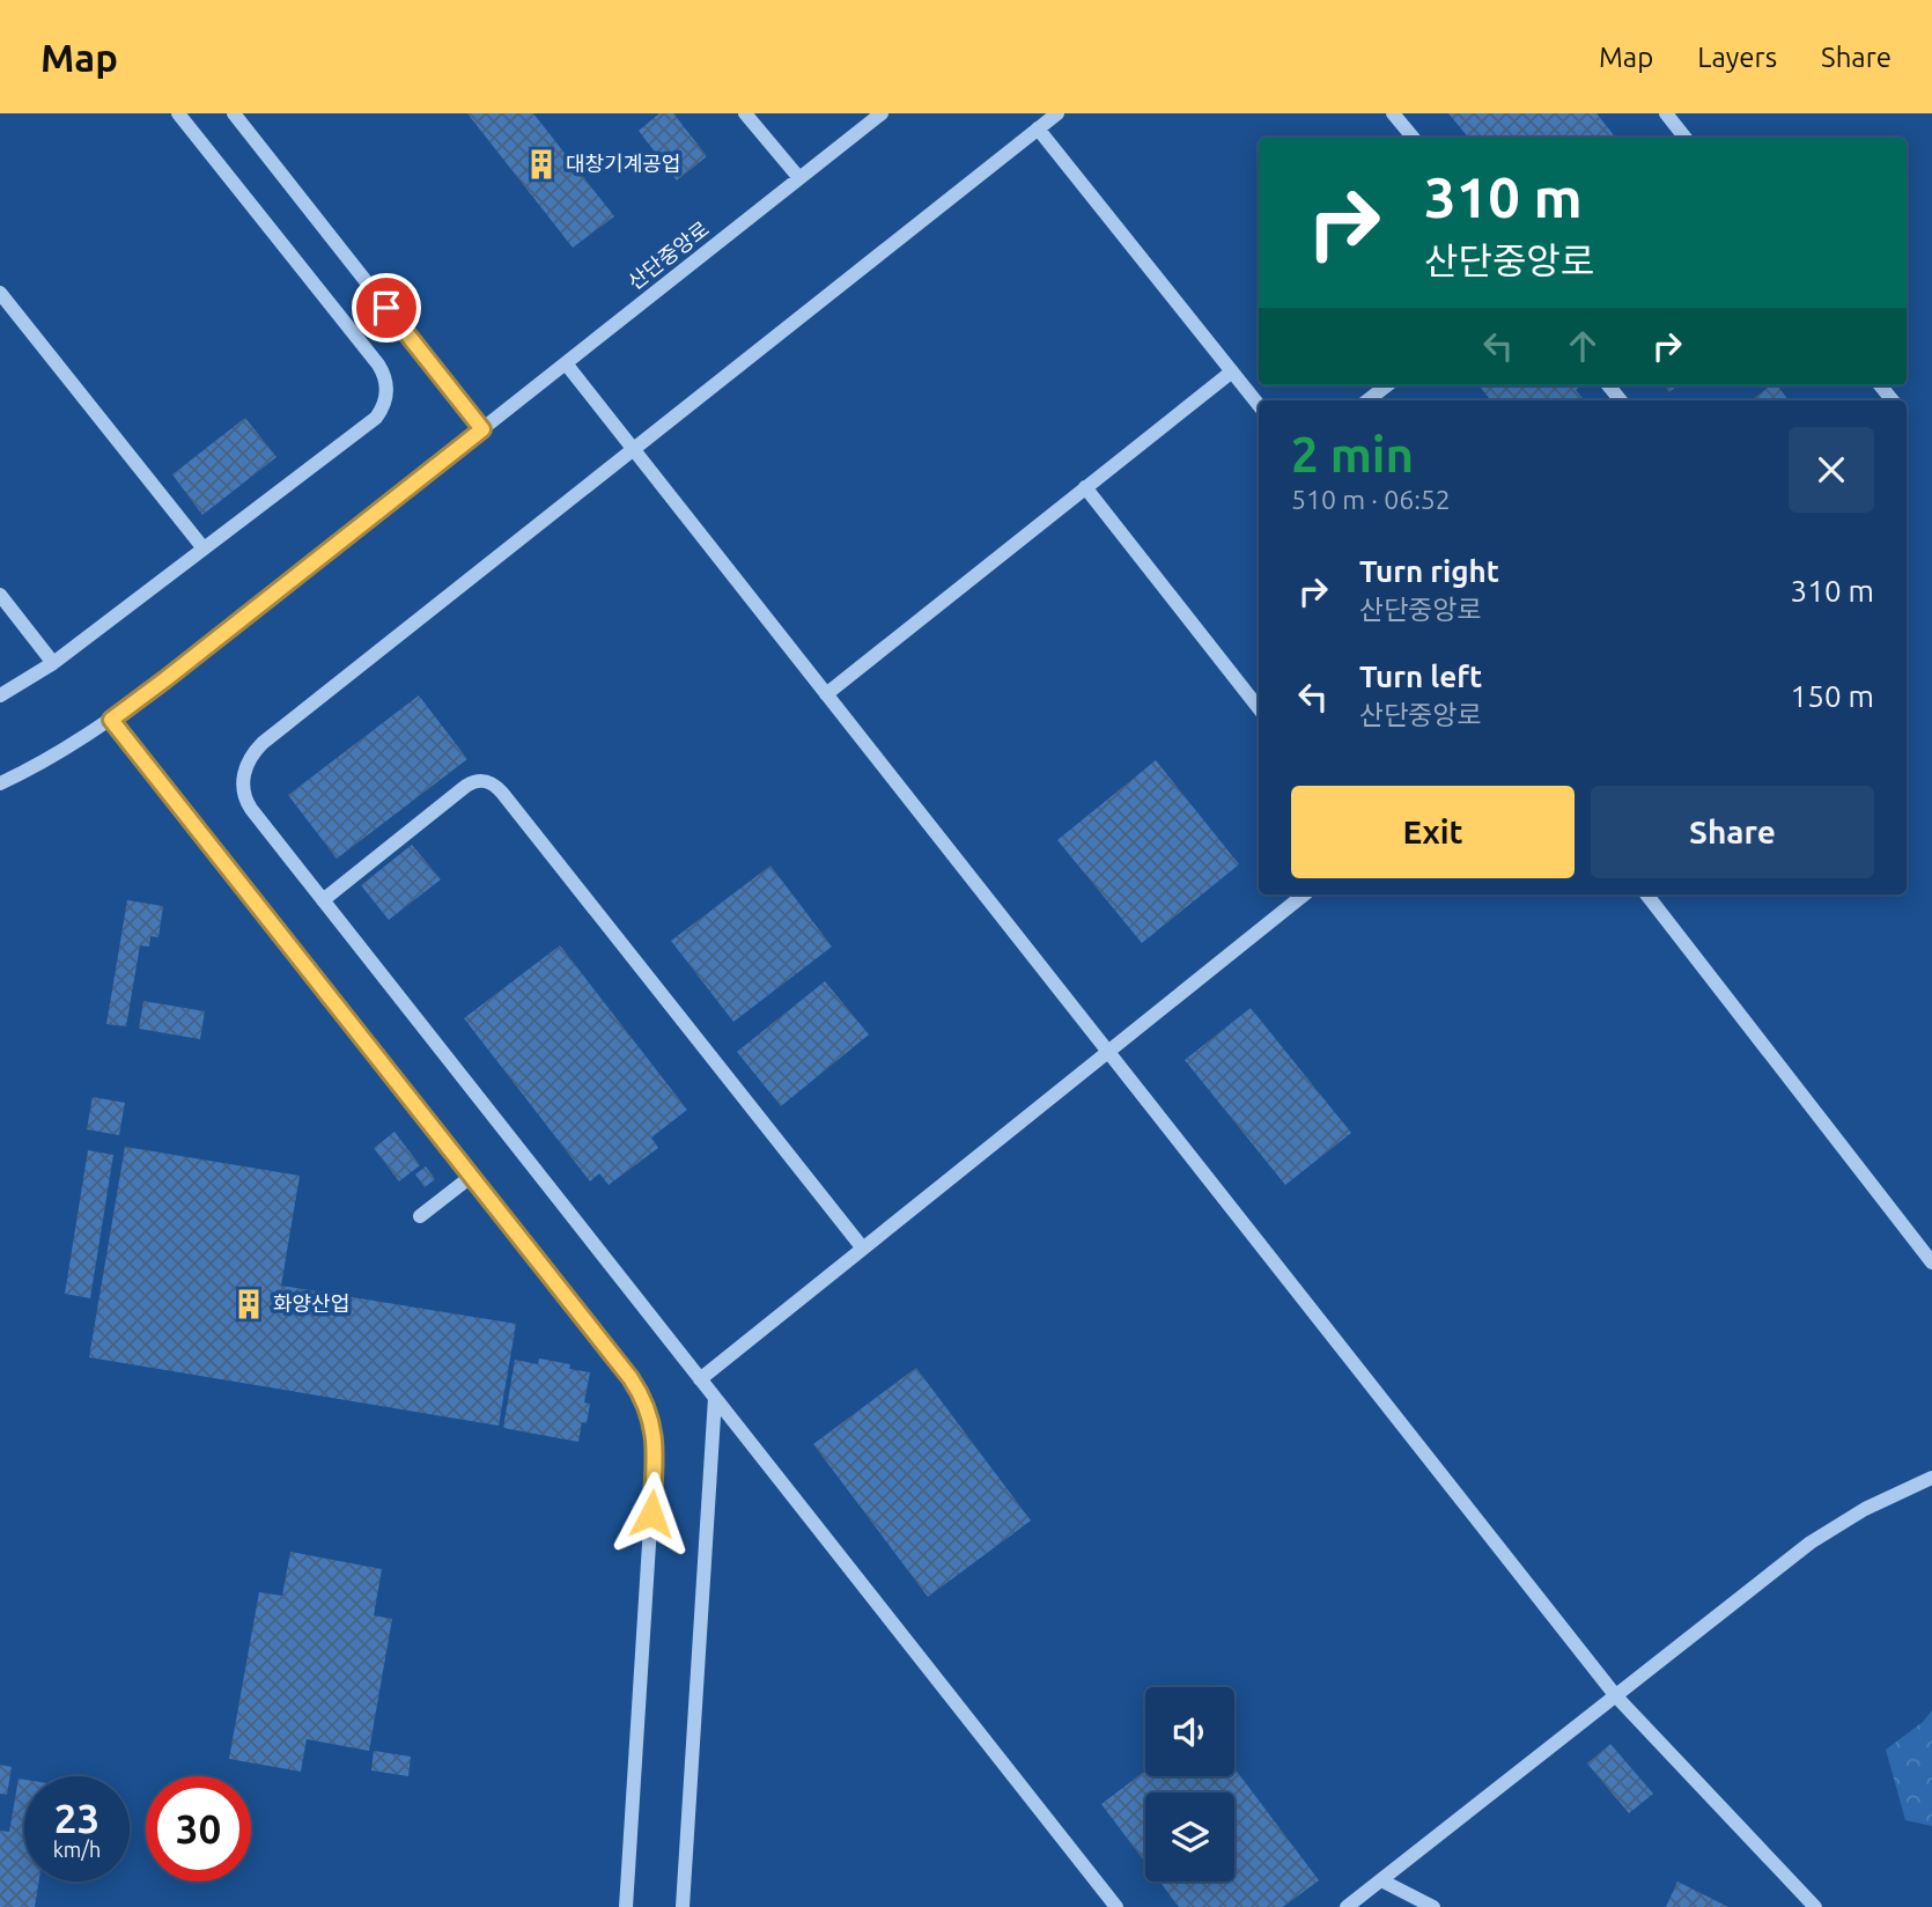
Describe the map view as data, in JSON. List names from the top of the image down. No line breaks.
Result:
{"streets":{"street":["산단중앙로"]},"places":{"building":["대창기계공업","화양산업"]},"page":{"header":"Map","nav":["Map","Layers","Share"],"turn":["310 m","산단중앙로"],"heading":["2 min","510 m · 06:52"],"list":[{"name":"Turn right","note":"산단중앙로","value":"310 m"},{"name":"Turn left","note":"산단중앙로","value":"150 m"}],"buttons":["Exit","Share"],"speed":"23 km/h","limit":"30"}}
